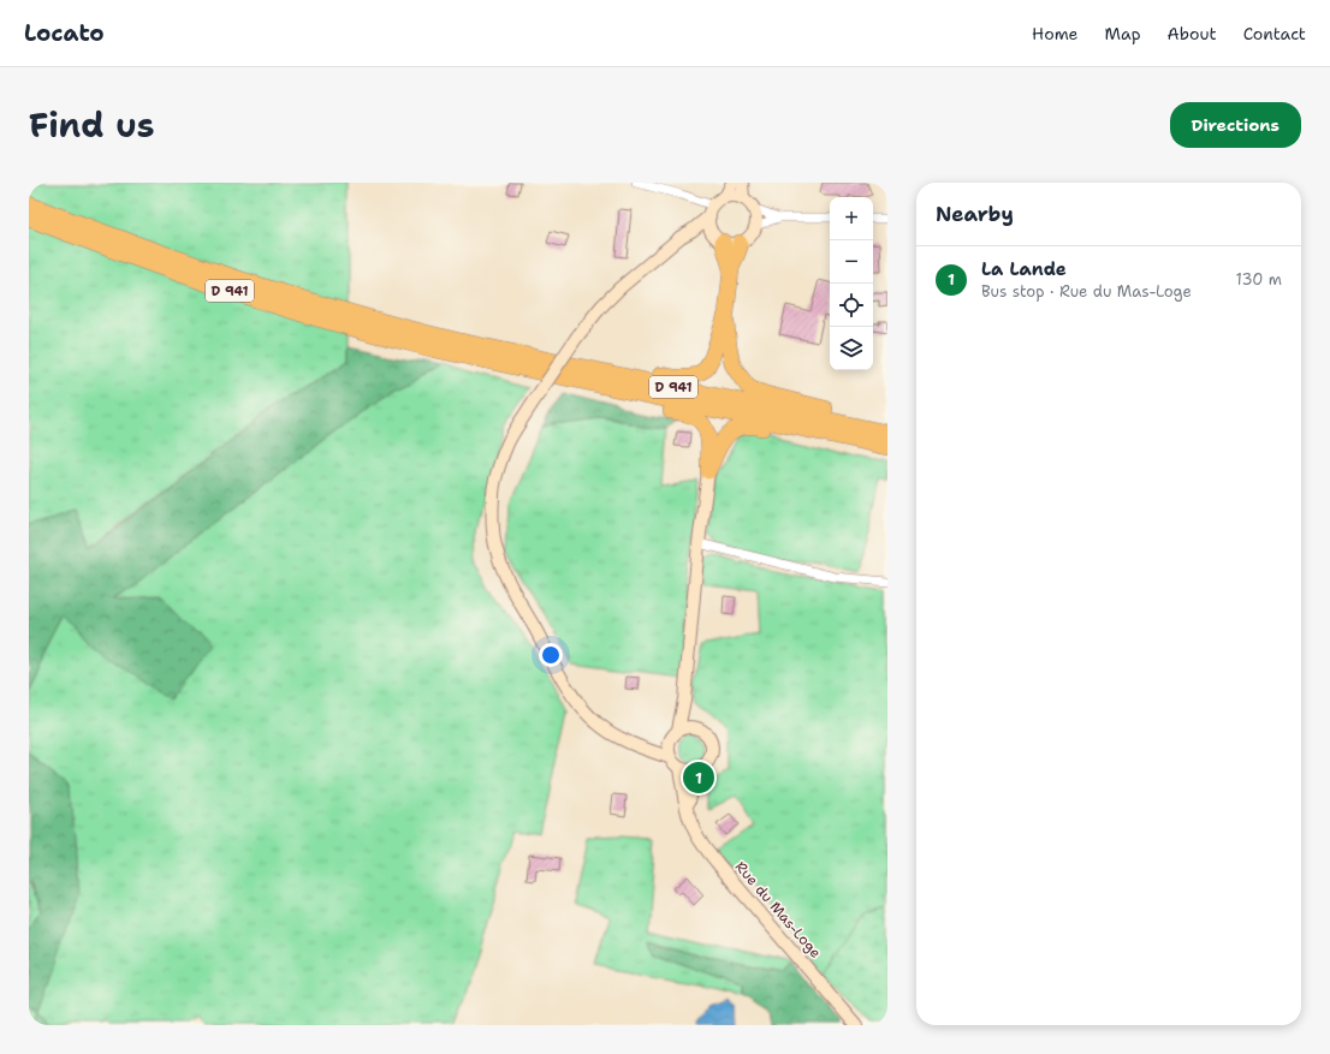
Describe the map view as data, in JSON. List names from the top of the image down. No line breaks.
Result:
{"streets":{"highway":["D 941"],"main road":["Rue du Mas-Loge"]},"page":{"header":"Locato","nav":["Home","Map","About","Contact"],"title":"Find us","buttons":"Directions","heading":"Nearby","map_buttons":["+","−"],"list":[{"mark":"1","name":"La Lande","note":"Bus stop · Rue du Mas-Loge","value":"130 m"}],"pins":"1"}}
